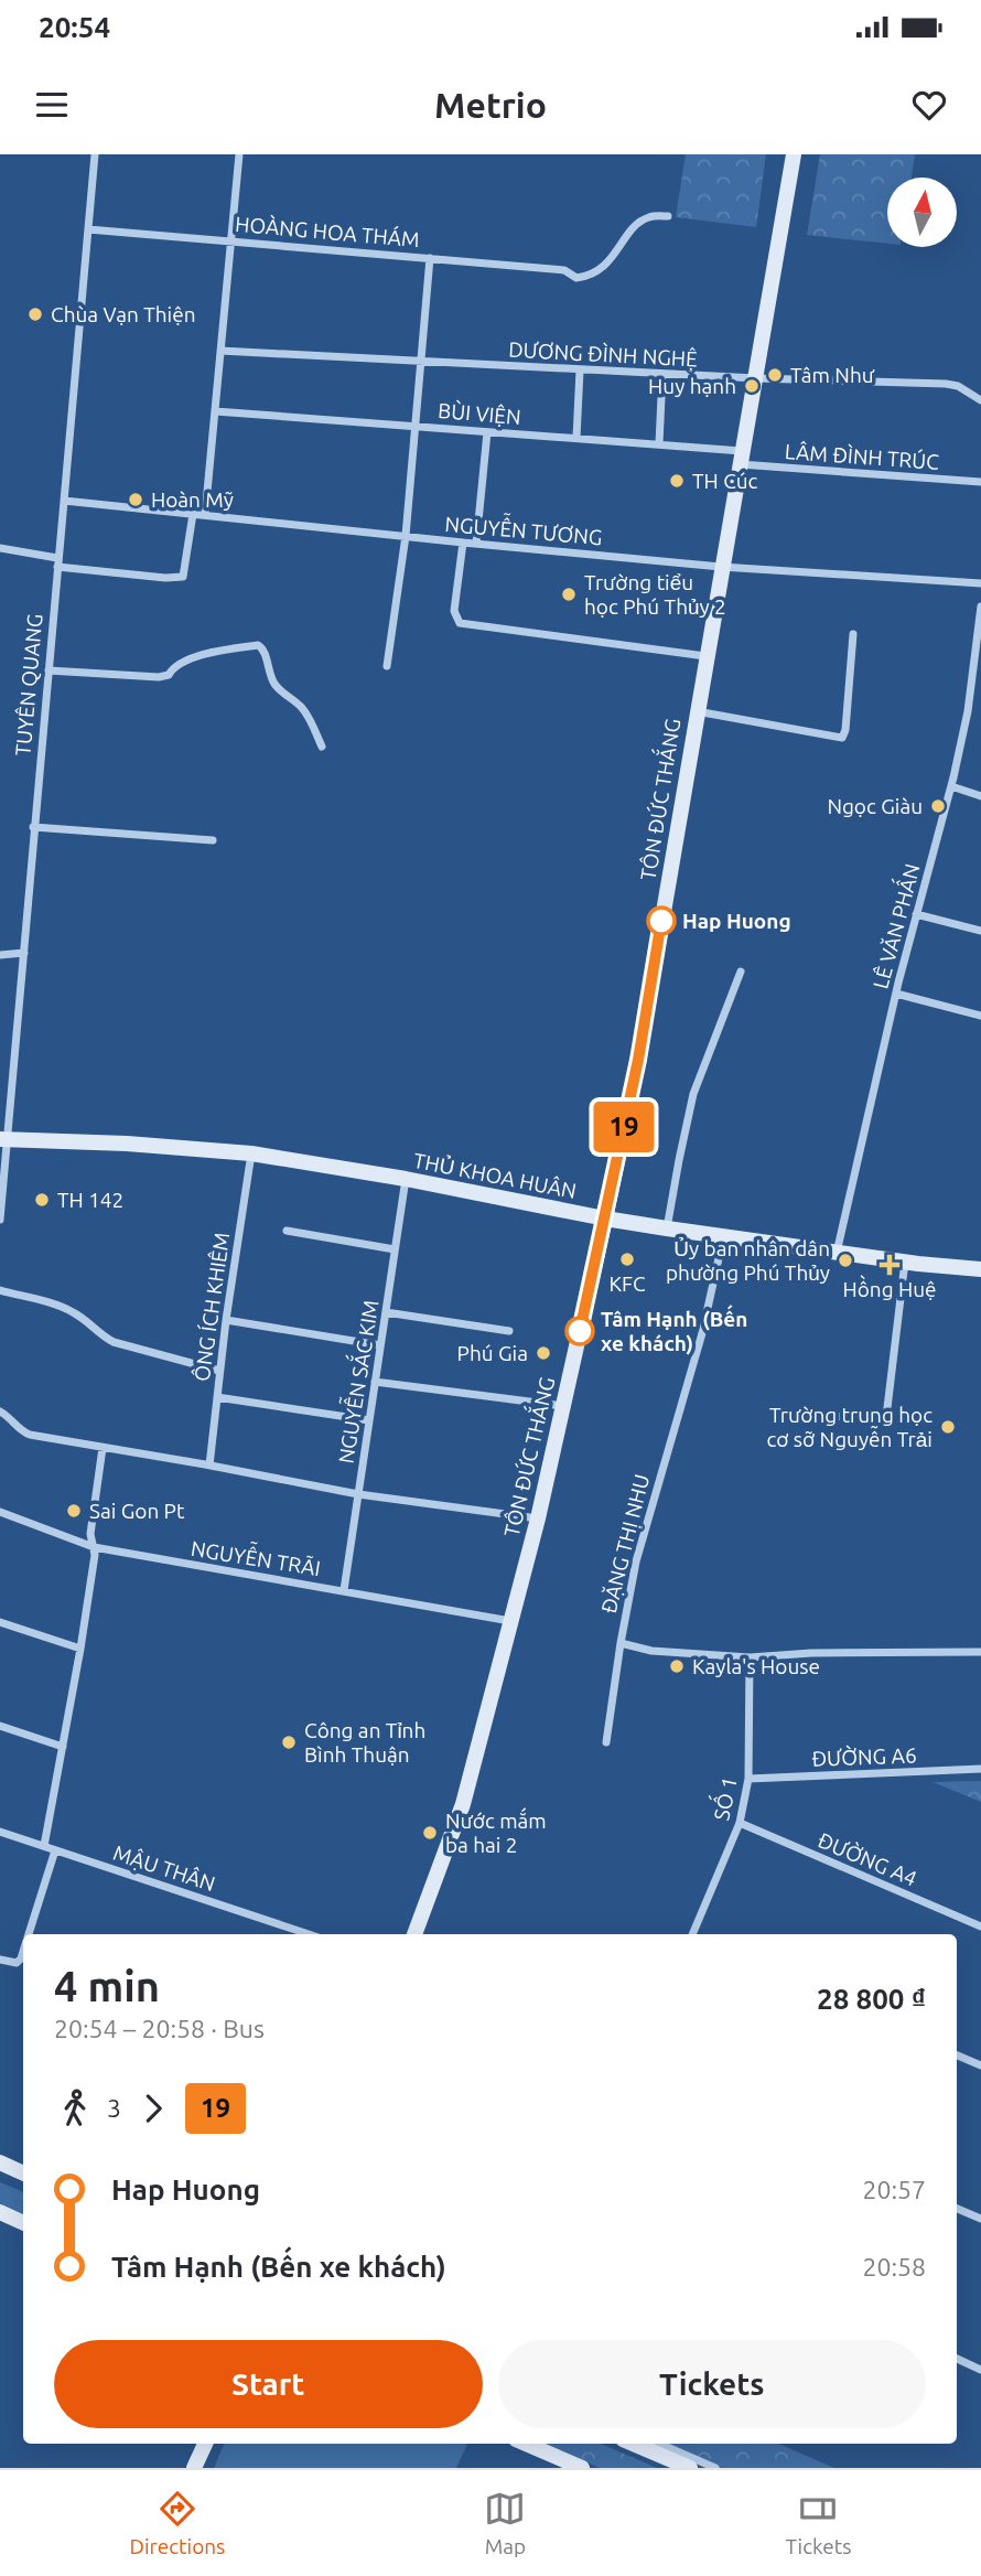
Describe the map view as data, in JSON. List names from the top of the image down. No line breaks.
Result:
{"streets":{"street":["HOÀNG HOA THÁM","DƯƠNG ĐÌNH NGHỆ","BÙI VIỆN","LÂM ĐÌNH TRÚC","NGUYỄN TƯƠNG","TUYÊN QUANG","TÔN ĐỨC THẮNG","LÊ VĂN PHẤN","THỦ KHOA HUÂN","ÔNG ÍCH KHIÊM","NGUYỄN SẮC KIM","ĐẶNG THỊ NHU","NGUYỄN TRÃI","ĐƯỜNG A6","SỐ 1","ĐƯỜNG A4","MẬU THÂN"]},"crossings":[["HOÀNG HOA THÁM","TUYÊN QUANG"],["DƯƠNG ĐÌNH NGHỆ","TÔN ĐỨC THẮNG"],["BÙI VIỆN","LÂM ĐÌNH TRÚC"],["BÙI VIỆN","TÔN ĐỨC THẮNG"],["LÂM ĐÌNH TRÚC","TÔN ĐỨC THẮNG"],["NGUYỄN TƯƠNG","TUYÊN QUANG"],["NGUYỄN TƯƠNG","TÔN ĐỨC THẮNG"],["TUYÊN QUANG","THỦ KHOA HUÂN"],["TÔN ĐỨC THẮNG","THỦ KHOA HUÂN"],["TÔN ĐỨC THẮNG","NGUYỄN TRÃI"],["LÊ VĂN PHẤN","THỦ KHOA HUÂN"],["THỦ KHOA HUÂN","ÔNG ÍCH KHIÊM"],["THỦ KHOA HUÂN","NGUYỄN SẮC KIM"],["THỦ KHOA HUÂN","ĐẶNG THỊ NHU"],["NGUYỄN SẮC KIM","NGUYỄN TRÃI"],["ĐẶNG THỊ NHU","SỐ 1"],["ĐƯỜNG A6","SỐ 1"],["SỐ 1","ĐƯỜNG A4"]],"places":{"other":["Chùa Vạn Thiện","Tâm Như","Huy hạnh","TH Cúc","Hoàn Mỹ","Trường tiểu học Phú Thủy 2","Ngọc Giàu","Hap Huong","TH 142","KFC","Ủy ban nhân dân phường Phú Thủy","Tâm Hạnh (Bến xe khách)","Phú Gia","Trường trung học cơ sỡ Nguyễn Trải","Sai Gon Pt","Kayla's House","Công an Tỉnh Bình Thuận","Nước mắm ba hai 2"],"health":["Hồng Huệ"]},"lines":["bus line 19"],"north":"top","page":{"status":"20:54","header":"Metrio","on_map":"19","heading":["4 min","20:54 – 20:58 · Bus","28 800 ₫"],"legs":["3","19"],"list":[{"name":"Hap Huong","value":"20:57"},{"name":"Tâm Hạnh (Bến xe khách)","value":"20:58"}],"buttons":["Start","Tickets"],"tabs":["Directions","Map","Tickets"]}}
